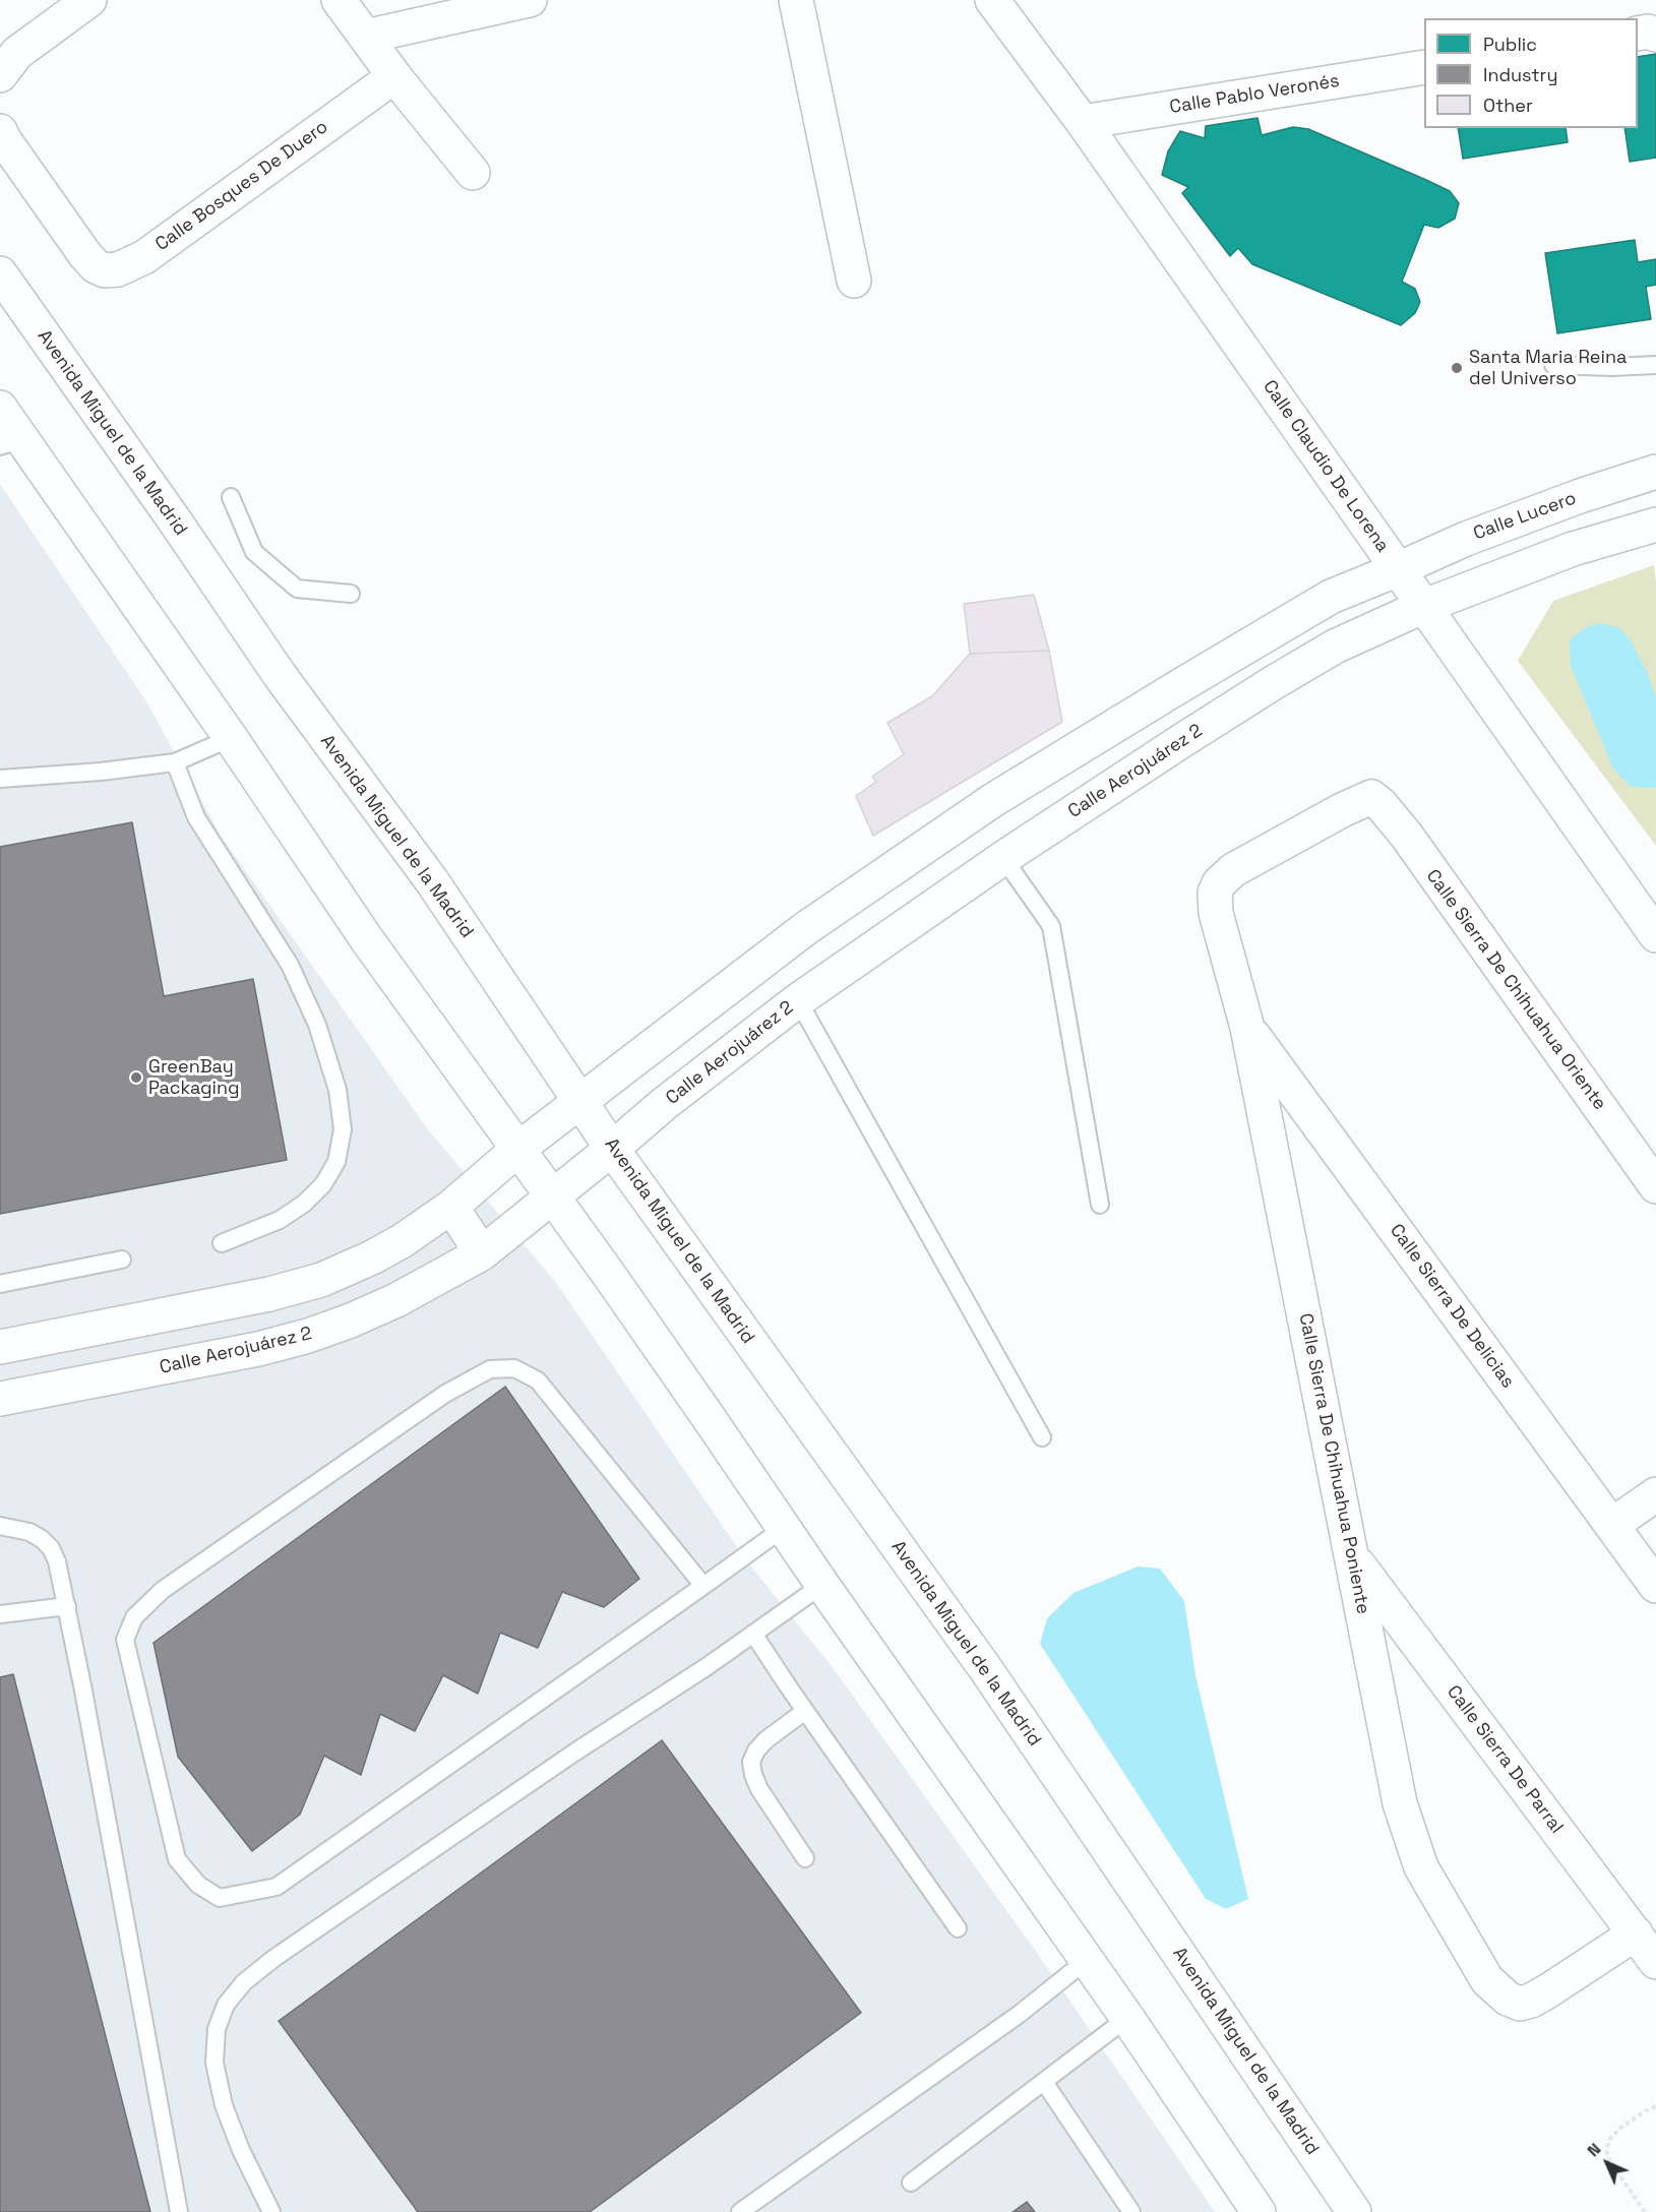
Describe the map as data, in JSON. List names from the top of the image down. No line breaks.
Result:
{"streets":{"street":["Calle Pablo Veronés","Calle Bosques De Duero","Avenida Miguel de la Madrid","Calle Claudio De Lorena","Calle Lucero","Calle Aerojuárez 2","Calle Sierra De Chihuahua Oriente","Calle Sierra De Delicias","Calle Sierra De Chihuahua Poniente","Calle Sierra De Parral"]},"crossings":[["Calle Pablo Veronés","Calle Claudio De Lorena"],["Avenida Miguel de la Madrid","Calle Aerojuárez 2"],["Calle Claudio De Lorena","Calle Lucero"],["Calle Claudio De Lorena","Calle Aerojuárez 2"],["Calle Sierra De Chihuahua Oriente","Calle Sierra De Chihuahua Poniente"],["Calle Sierra De Delicias","Calle Sierra De Chihuahua Poniente"],["Calle Sierra De Chihuahua Poniente","Calle Sierra De Parral"]],"places":["Santa Maria Reina del Universo","GreenBay Packaging"],"legend":["Public","Industry","Other"],"north":"top left"}
